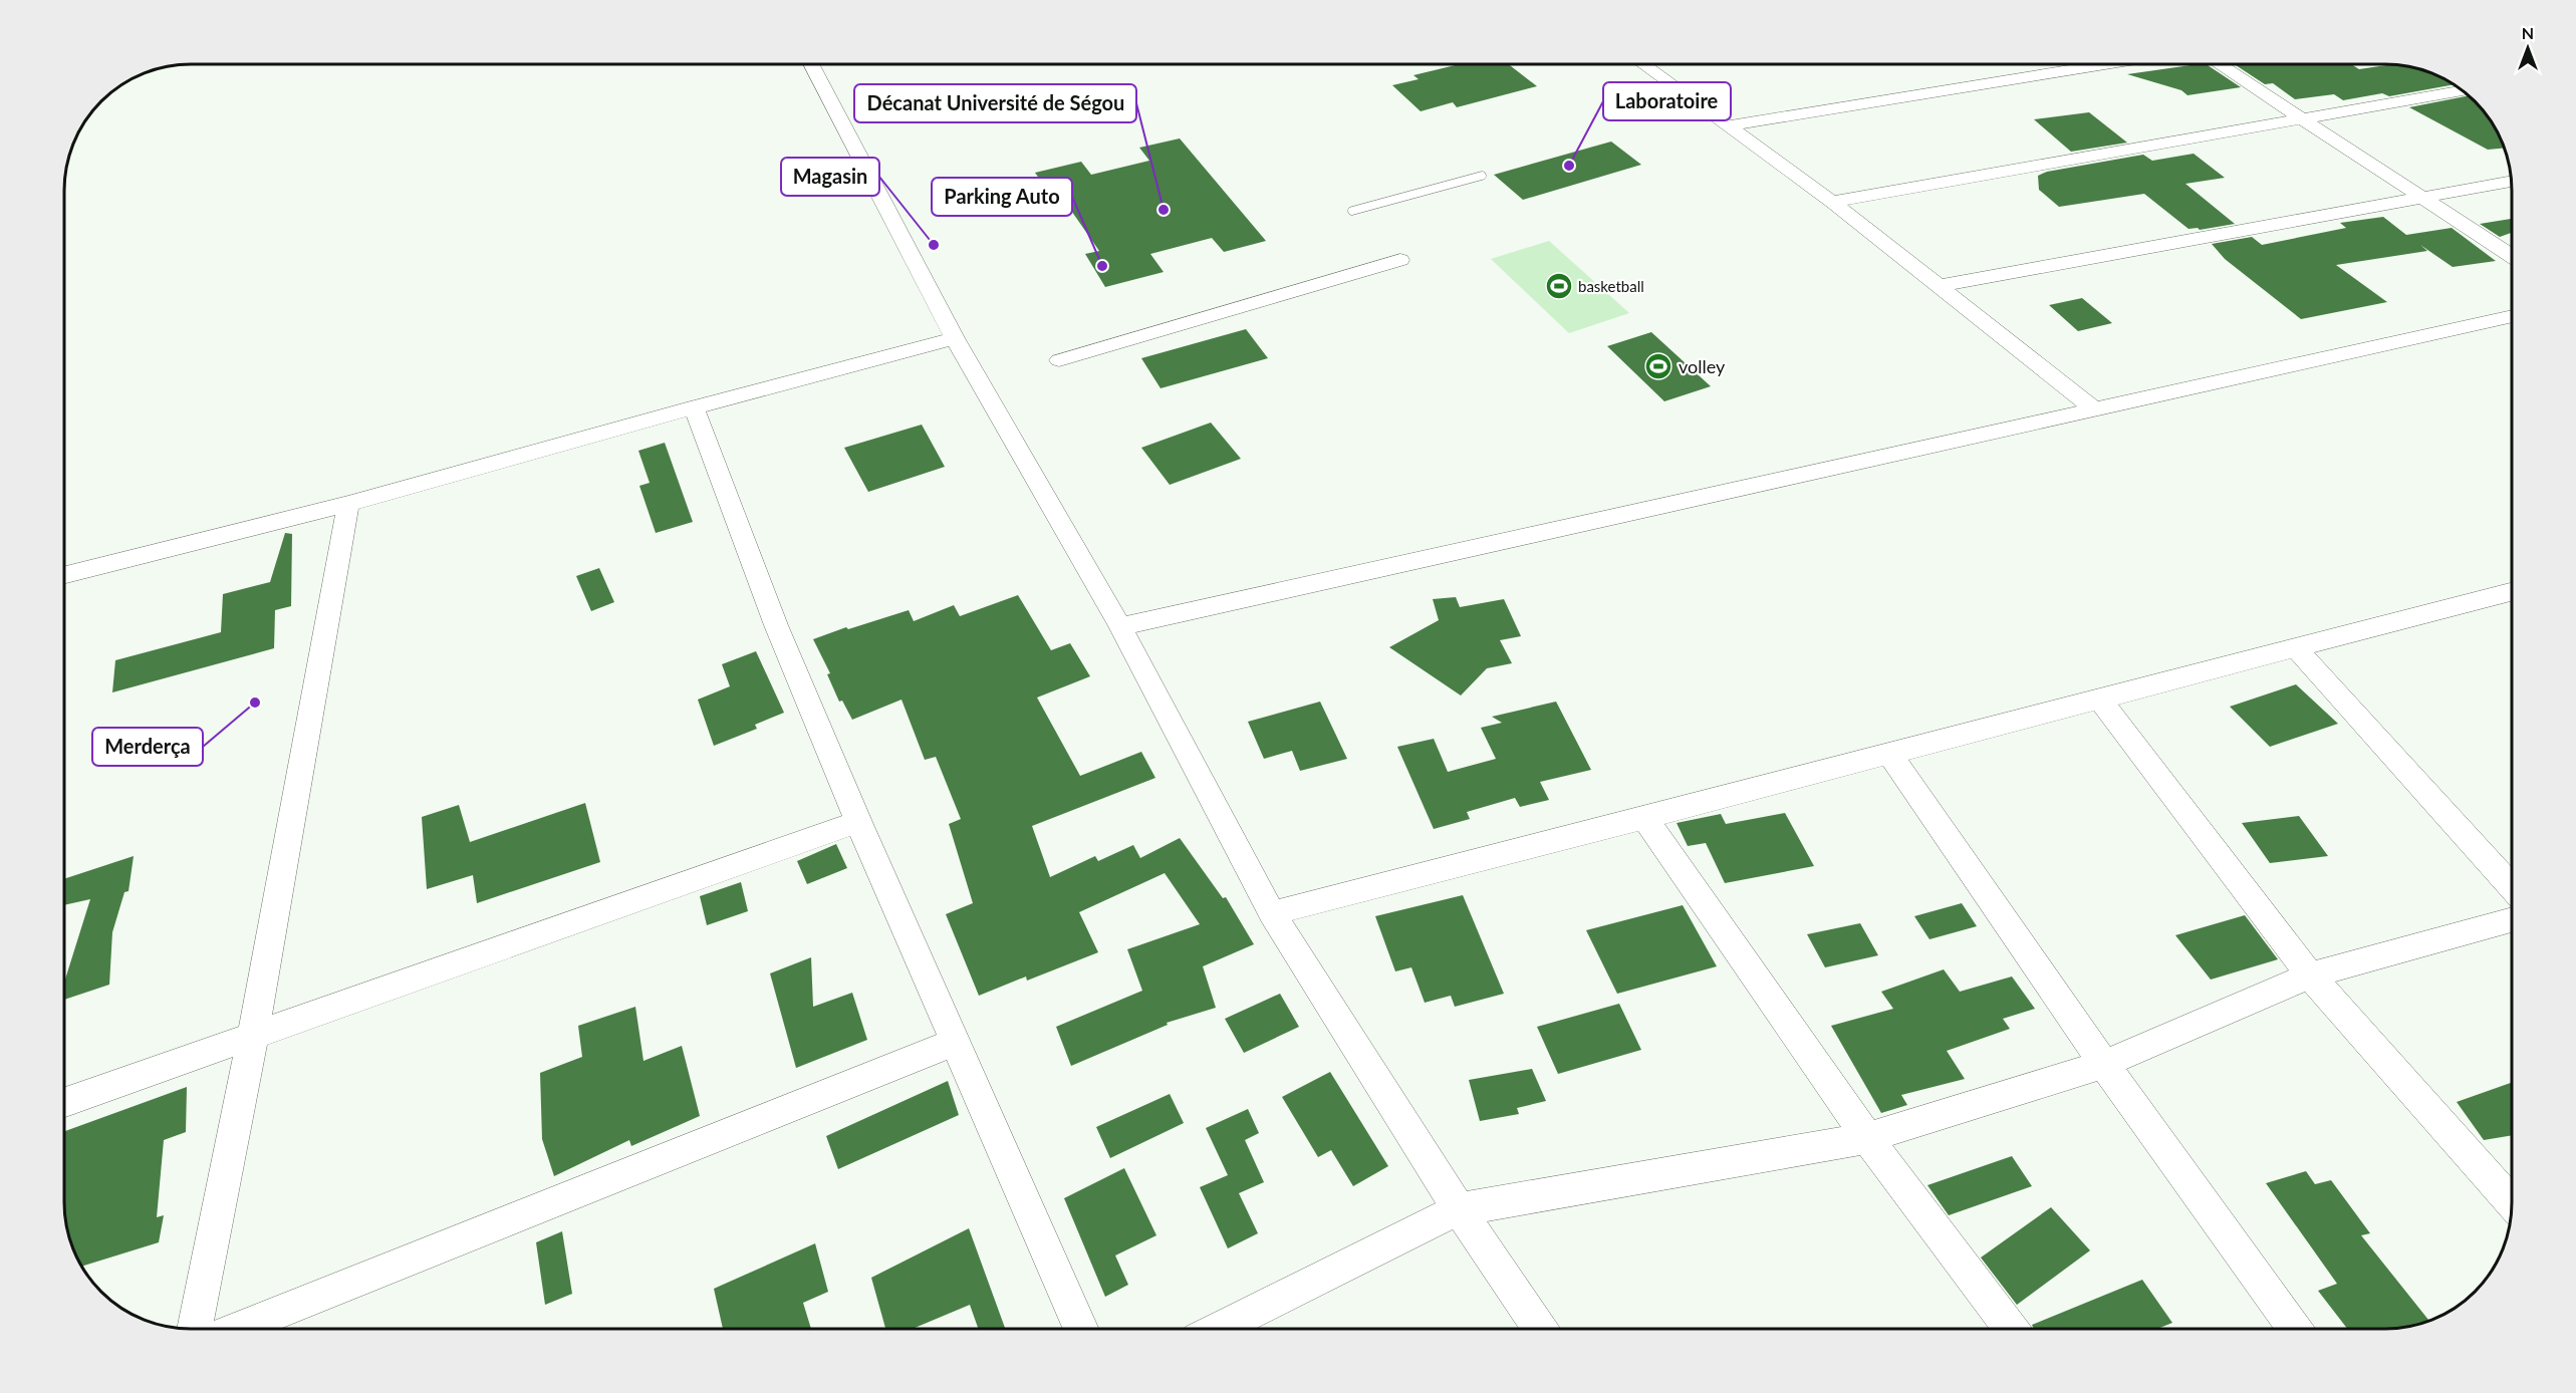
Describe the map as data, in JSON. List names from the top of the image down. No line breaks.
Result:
{"places":{"other":["Laboratoire","Décanat Université de Ségou","Magasin","Parking Auto","Merderça"],"sports":["basketball","volley"]},"north":"top"}
